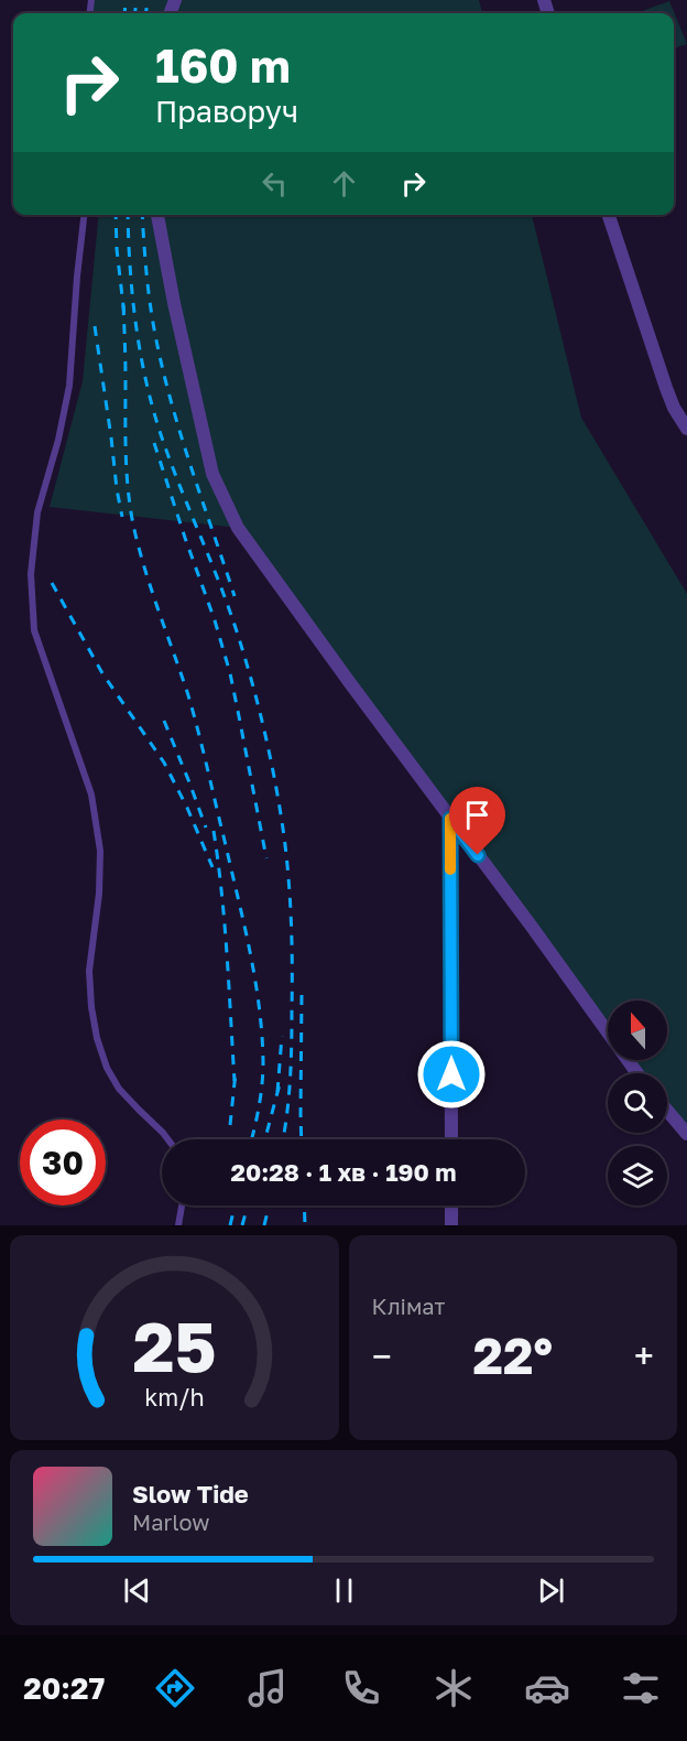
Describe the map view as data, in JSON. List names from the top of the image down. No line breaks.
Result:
{"north":"top","page":{"turn":["160 m","Праворуч"],"limit":"30","trip":"20:28 · 1 хв · 190 m","tile":"Клімат","heat":["−","22°","+"],"song":["Slow Tide","Marlow"],"tabs":"20:27","gauge":["25","km/h"]}}
